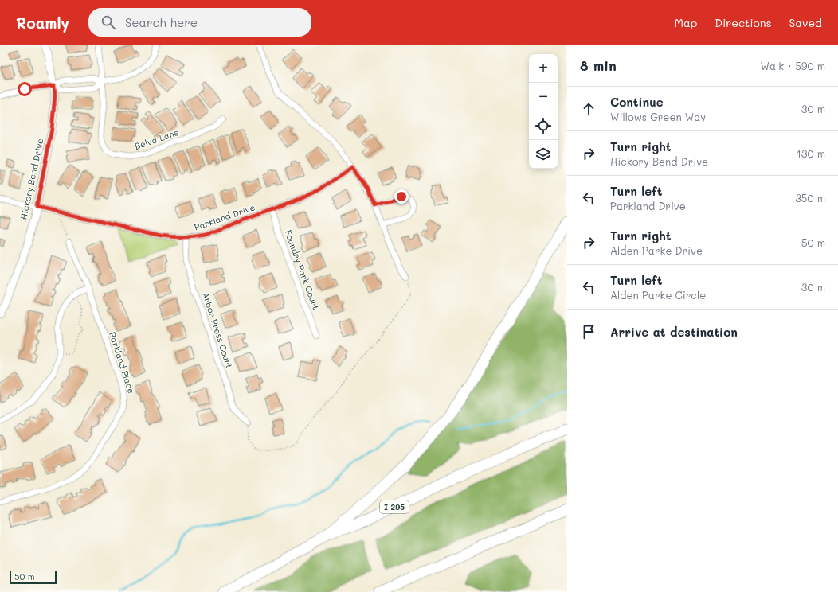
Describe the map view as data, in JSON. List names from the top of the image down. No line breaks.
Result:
{"streets":{"highway":["I 295"],"street":["Belva Lane","Hickory Bend Drive","Parkland Drive","Foundry Park Court","Arbor Press Court","Parkland Place"]},"crossings":[["Hickory Bend Drive","Parkland Drive"],["Parkland Drive","Foundry Park Court"],["Parkland Drive","Arbor Press Court"]],"scale_bar":"50 m","page":{"header":"Roamly","search":"Search here","nav":["Map","Directions","Saved"],"heading":["8 min","Walk · 590 m"],"map_buttons":["+","−"],"list":[["Continue","Willows Green Way","30 m"],["Turn right","Hickory Bend Drive","130 m"],["Turn left","Parkland Drive","350 m"],["Turn right","Alden Parke Drive","50 m"],["Turn left","Alden Parke Circle","30 m"],"Arrive at destination"],"scale":"50 m"}}
